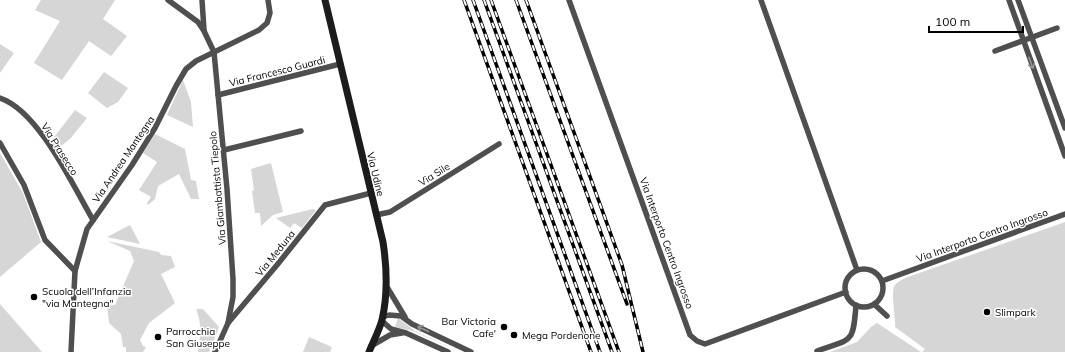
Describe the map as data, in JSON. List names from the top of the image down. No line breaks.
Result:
{"streets":{"main road":["Via Udine"],"street":["Via Francesco Guardi","Via Prasecco","Via Andrea Mantegna","Via Sile","Via Giambattista Tiepolo","Via Interporto Centro Ingrosso","Via Meduna"]},"crossings":[["Via Francesco Guardi","Via Udine"],["Via Francesco Guardi","Via Giambattista Tiepolo"],["Via Prasecco","Via Andrea Mantegna"],["Via Andrea Mantegna","Via Giambattista Tiepolo"],["Via Udine","Via Sile"],["Via Udine","Via Meduna"],["Via Giambattista Tiepolo","Via Meduna"]],"places":["Scuola dell’Infanzia \"via Mantegna\"","Slimpark","Bar Victoria Cafe'","Mega Pordenone","Parrocchia San Giuseppe"],"scale_bar":"100 m"}
